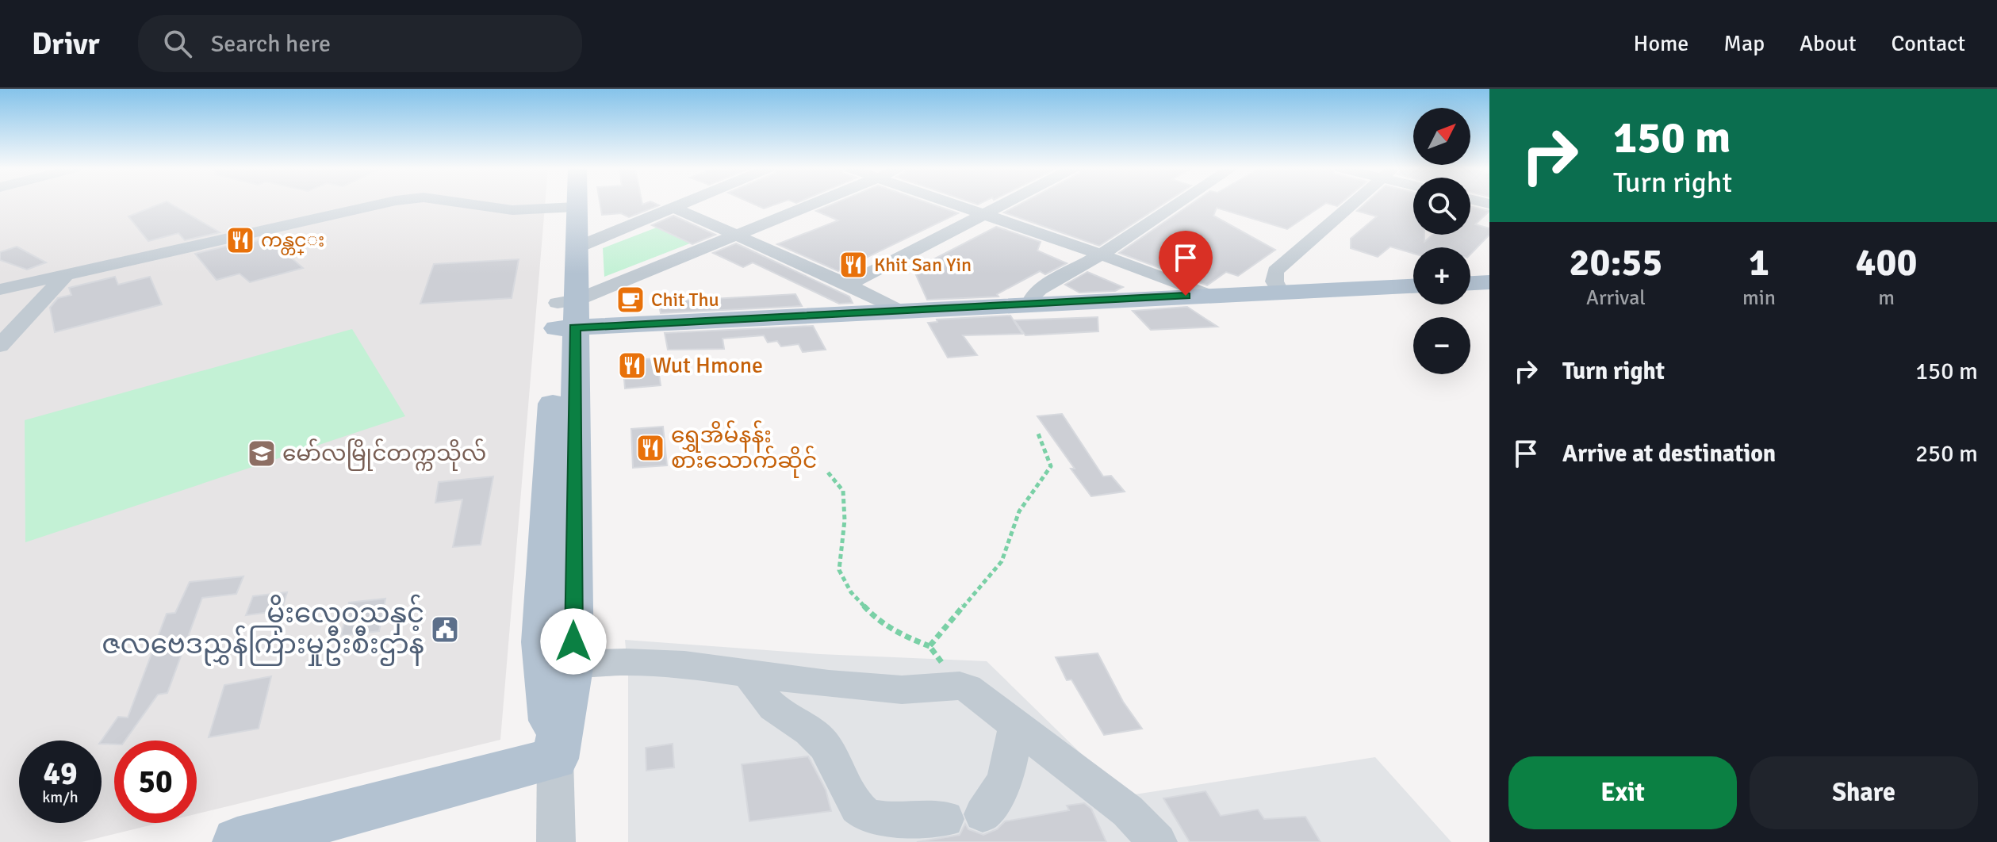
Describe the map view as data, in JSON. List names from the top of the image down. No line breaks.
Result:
{"places":{"restaurant":["ကန္တင္း","Khit San Yin","Wut Hmone","ရွှေအိမ်နန်း စားသောက်ဆိုင်"],"cafe":["Chit Thu"],"school or university":["မော်လမြိုင်တက္ကသိုလ်"],"public building":["မိုးလေဝသနှင့် ဇလဗေဒညွှန်ကြားမှုဦးစီးဌာန"]},"north":"top right","page":{"header":"Drivr","search":"Search here","nav":["Home","Map","About","Contact"],"turn":["150 m","Turn right"],"map_buttons":["+","−"],"eta":["20:55","Arrival","1","min","400","m"],"list":[{"name":"Turn right","value":"150 m"},{"name":"Arrive at destination","value":"250 m"}],"speed":"49 km/h","limit":"50","buttons":["Exit","Share"]}}
